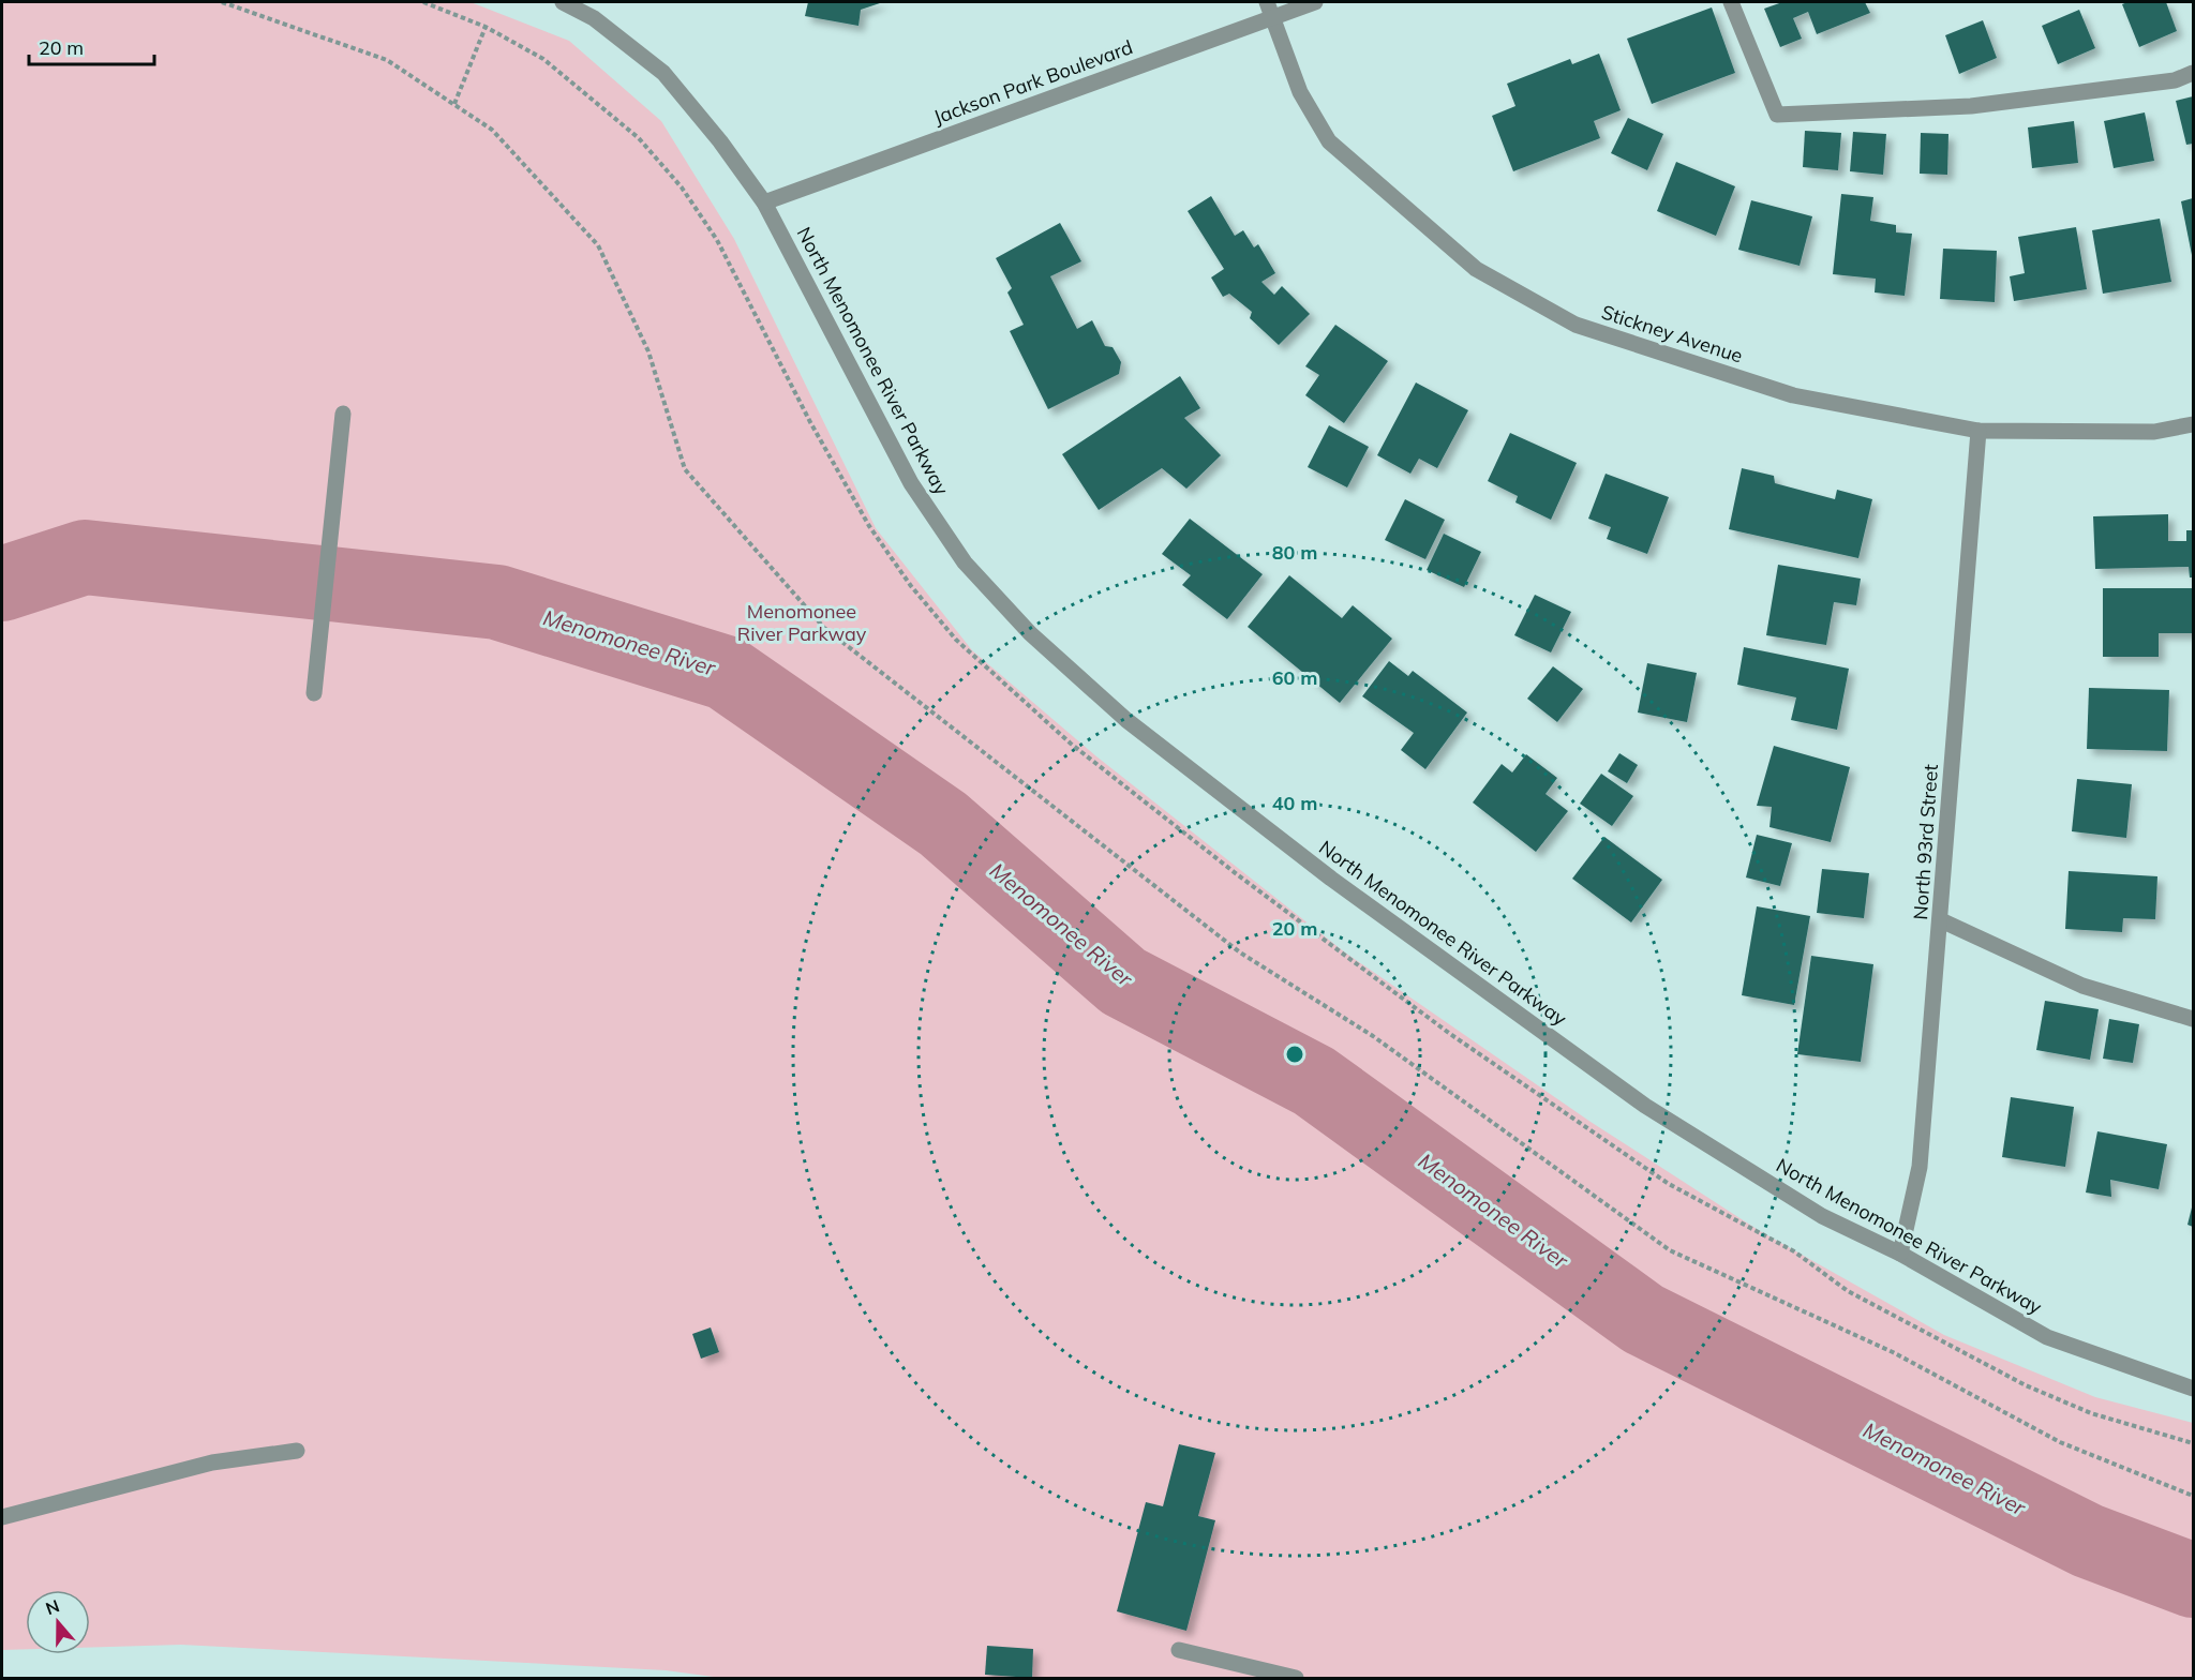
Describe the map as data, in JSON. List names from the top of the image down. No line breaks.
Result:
{"streets":{"street":["Jackson Park Boulevard","Stickney Avenue","North Menomonee River Parkway","North 93rd Street"]},"crossings":[["Jackson Park Boulevard","Stickney Avenue"],["Jackson Park Boulevard","North Menomonee River Parkway"],["Stickney Avenue","North 93rd Street"],["North Menomonee River Parkway","North 93rd Street"]],"water":["Menomonee River"],"parks":["Menomonee River Parkway"],"scale_bar":"20 m","north":"top","rings":["80 m","60 m","40 m","20 m"]}
